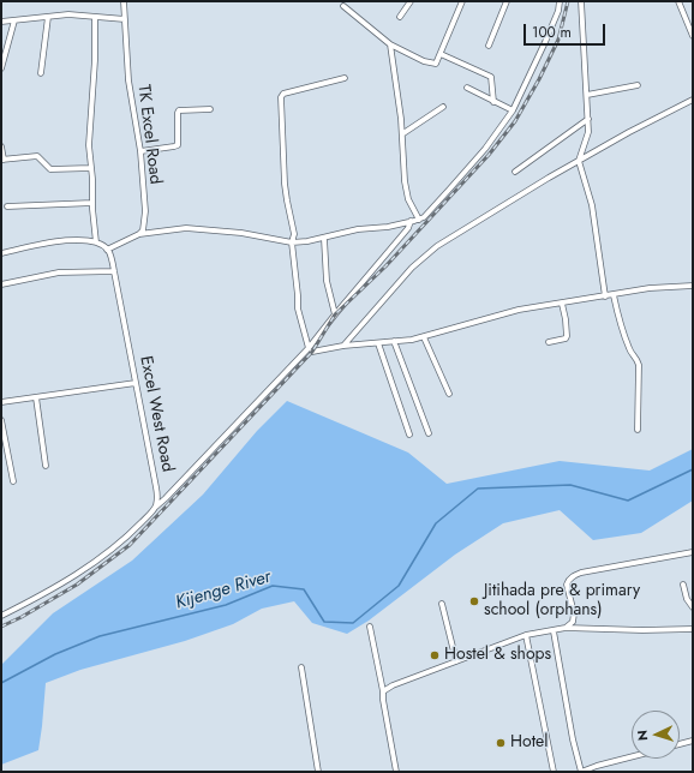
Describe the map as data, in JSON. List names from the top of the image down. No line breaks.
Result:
{"streets":{"street":["TK Excel Road","Excel West Road"]},"water":["Kijenge River"],"places":["Jitihada pre & primary school (orphans)","Hostel & shops","Hotel"],"scale_bar":"100 m","north":"left"}
